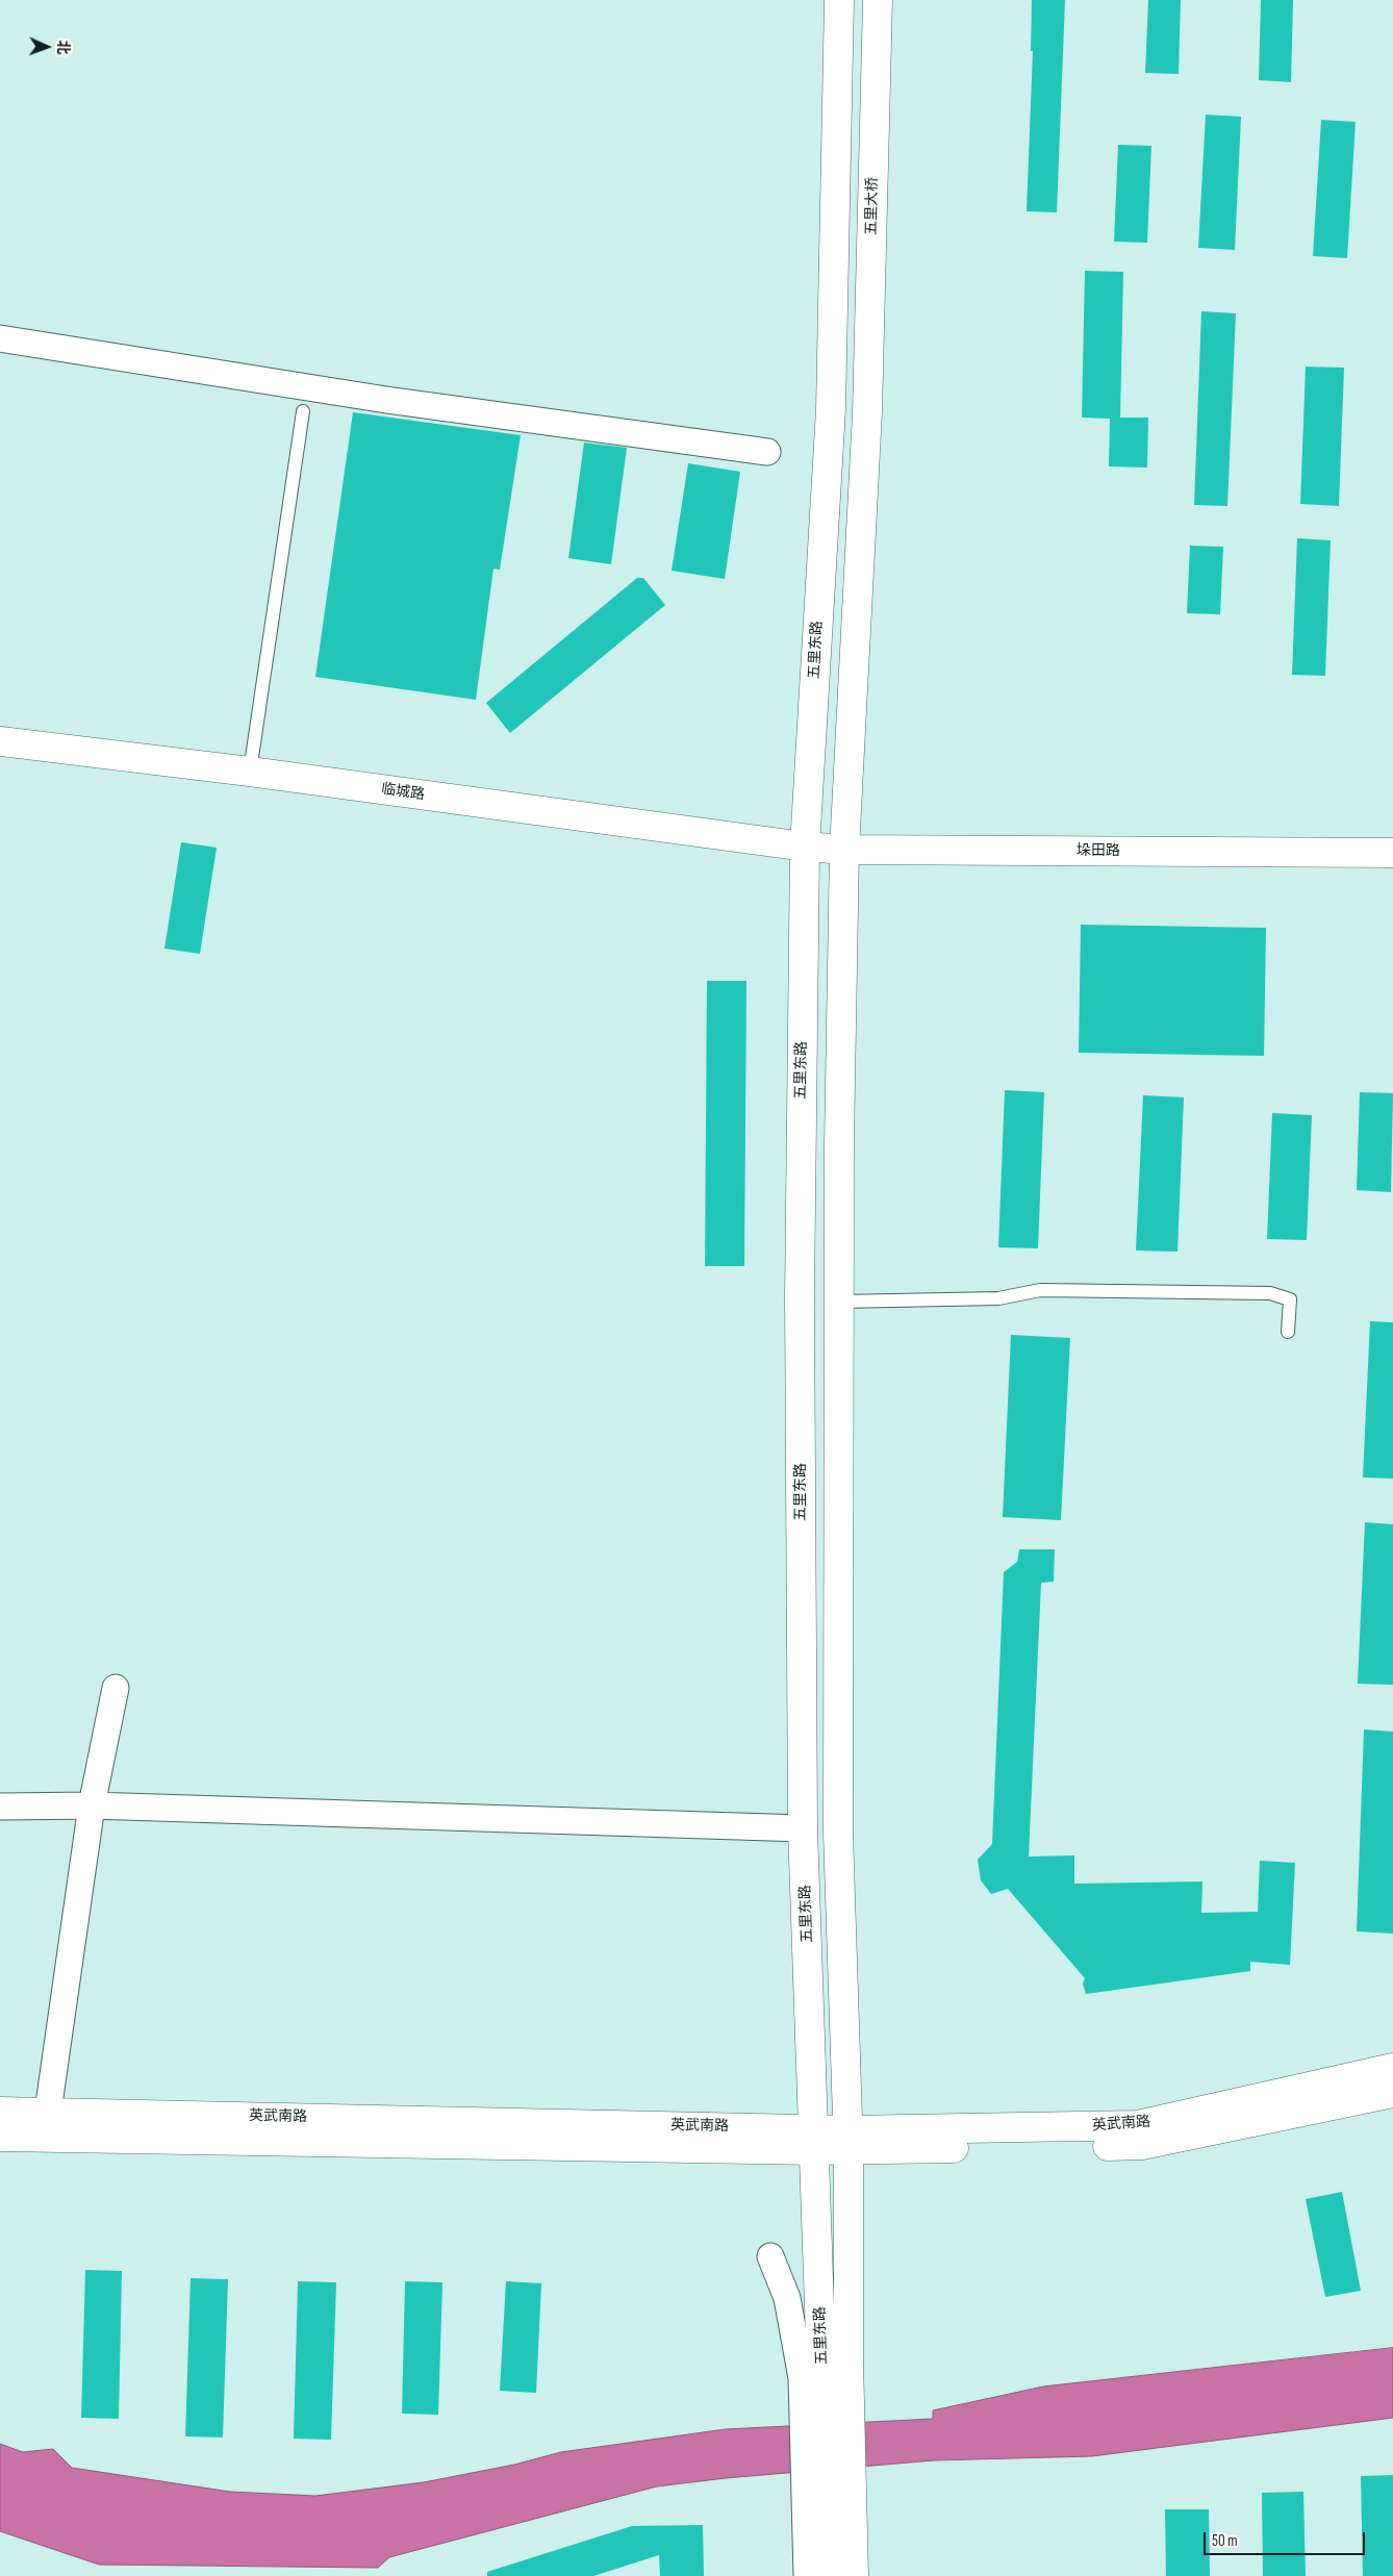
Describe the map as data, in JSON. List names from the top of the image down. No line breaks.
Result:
{"streets":{"main road":["五里大桥","五里东路","临城路","垛田路","英武南路"]},"crossings":[["五里大桥","五里东路"],["五里东路","临城路"],["五里东路","垛田路"],["五里东路","英武南路"],["临城路","垛田路"]],"scale_bar":"50 m","north":"right"}
